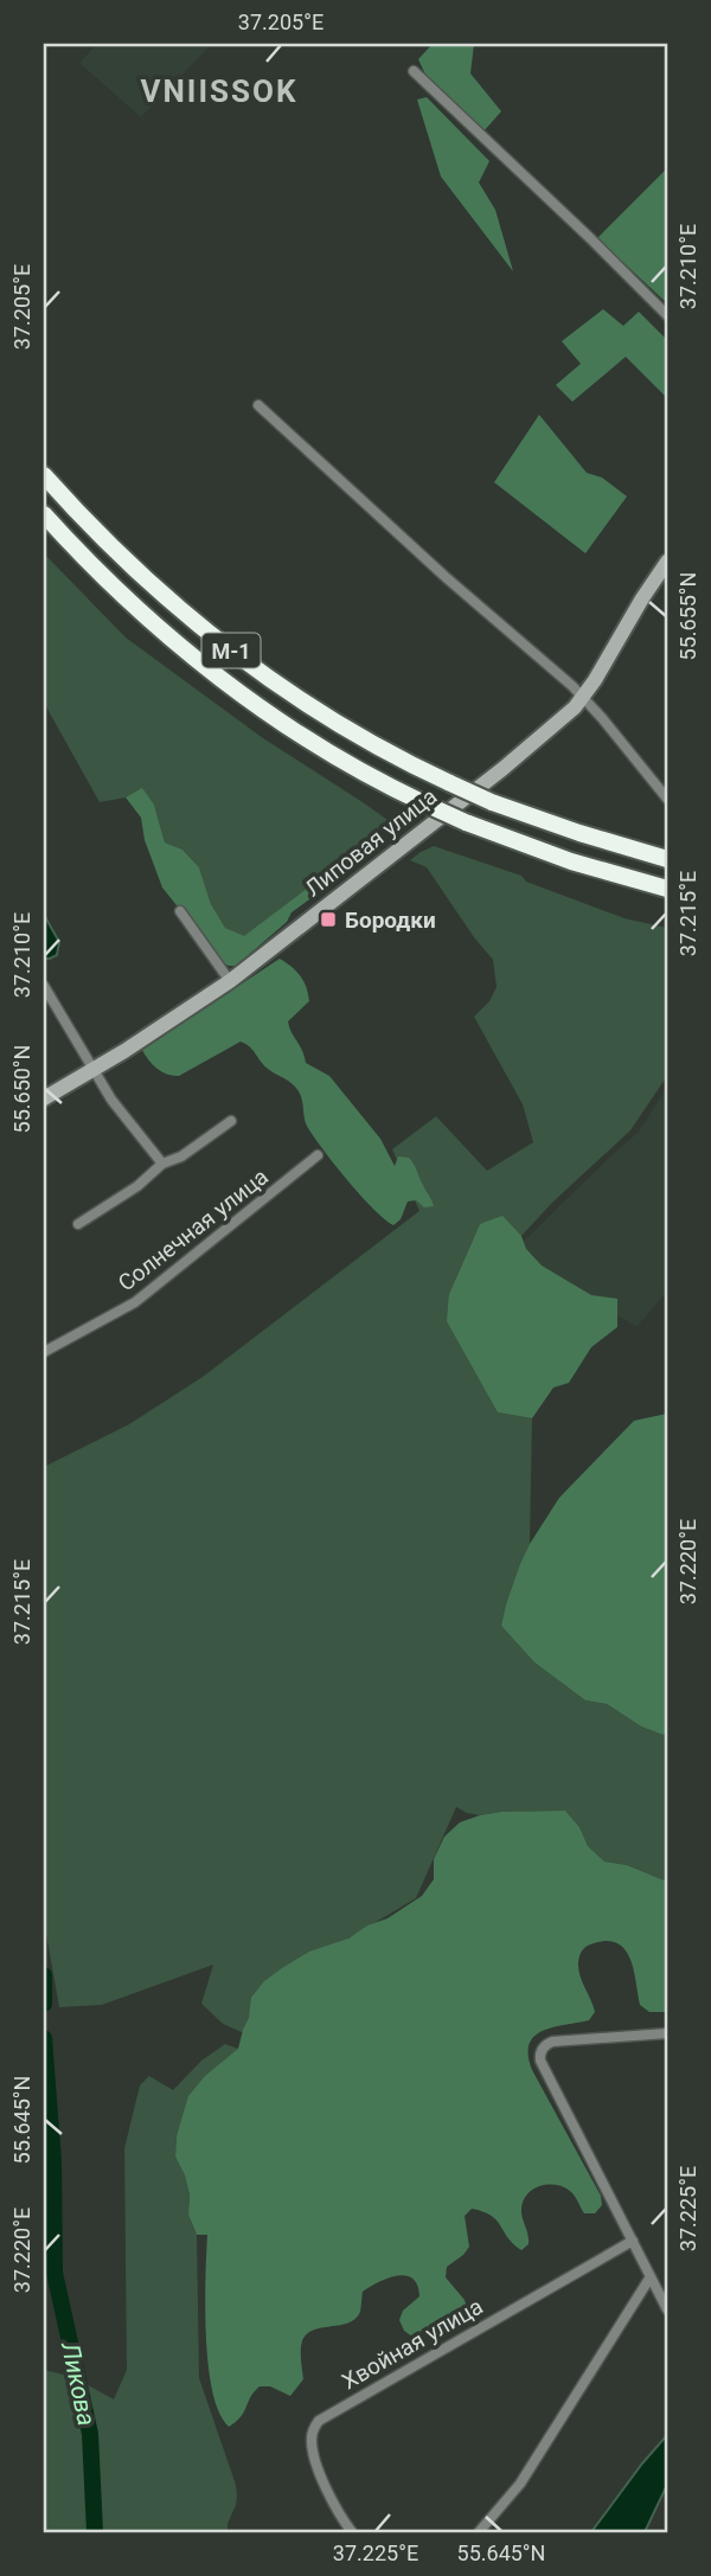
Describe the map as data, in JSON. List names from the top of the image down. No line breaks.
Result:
{"streets":{"highway":["М-1"],"street":["Липовая улица","Солнечная улица","Хвойная улица"]},"districts":["VNIISSOK"],"water":["Ликова"],"places":{"transit":["Бородки"]},"coordinates":["37.205°E","37.210°E","55.655°N","37.215°E","55.650°N","37.220°E","55.645°N","37.225°E"]}
